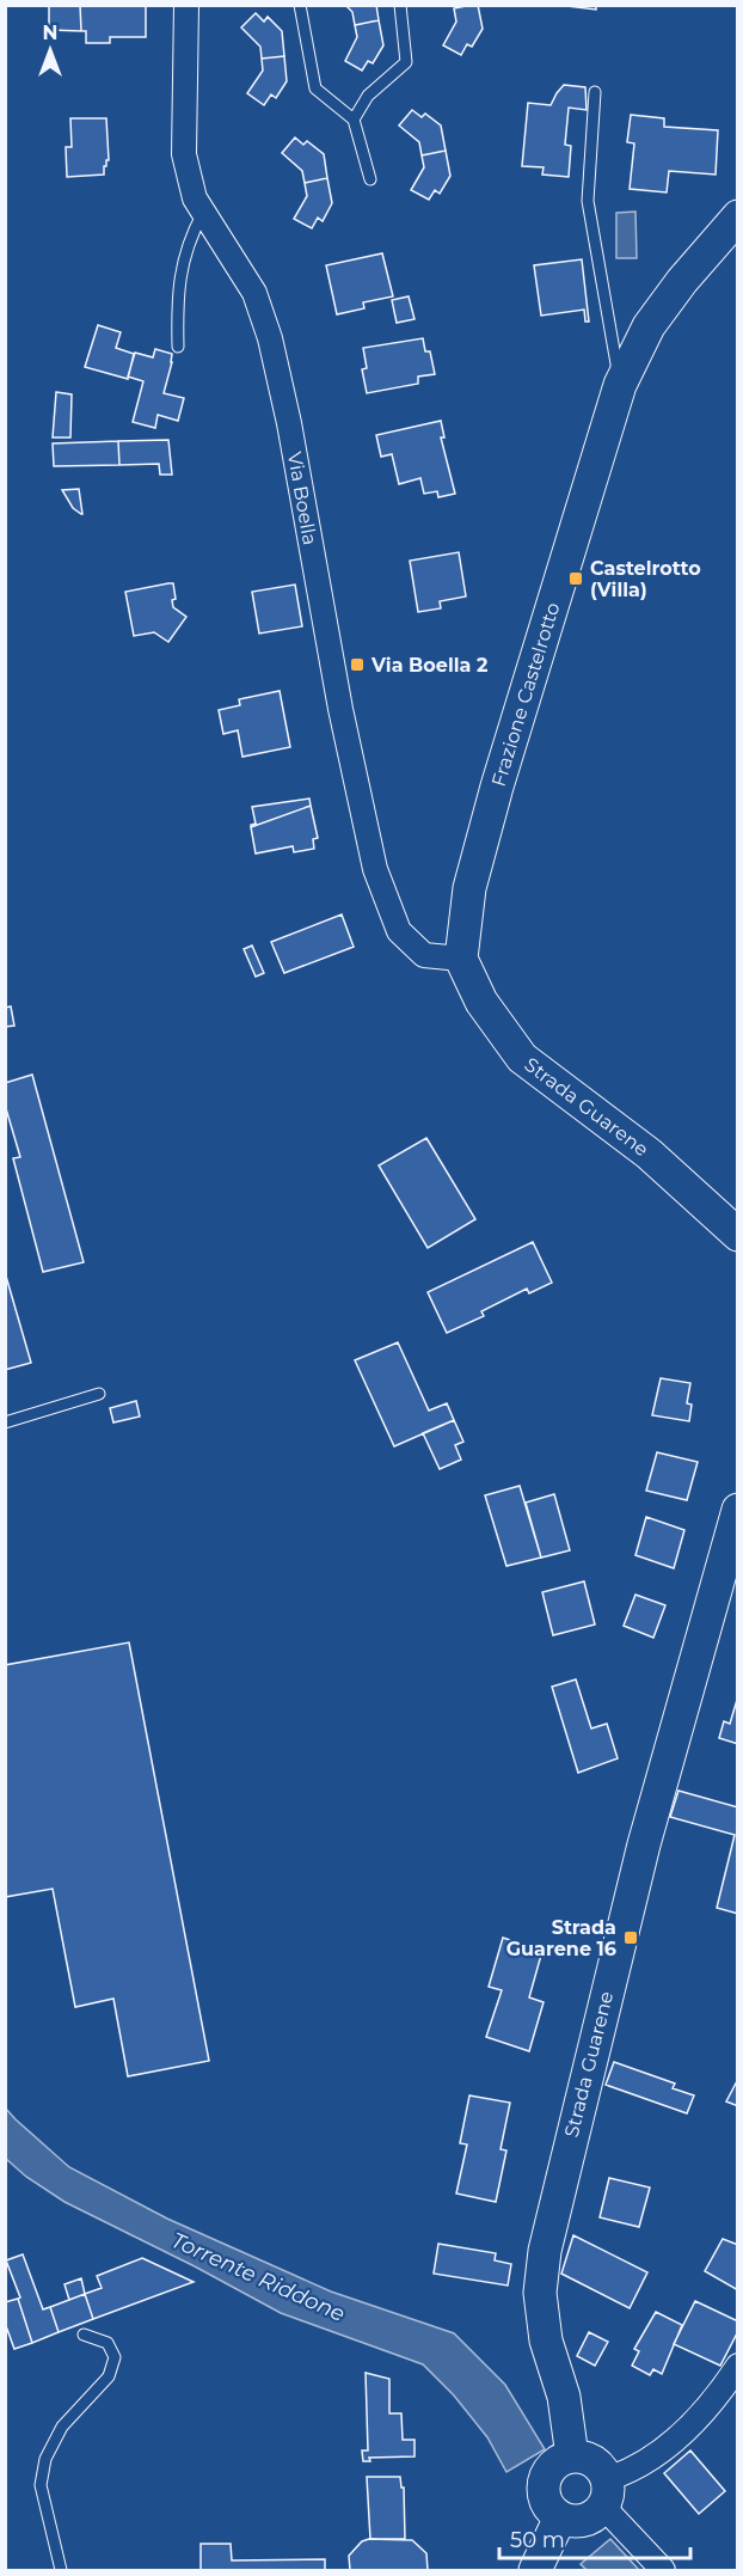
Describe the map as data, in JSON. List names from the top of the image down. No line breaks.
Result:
{"streets":{"main road":["Frazione Castelrotto","Strada Guarene"],"street":["Via Boella"]},"crossings":[["Via Boella","Frazione Castelrotto"],["Via Boella","Strada Guarene"],["Frazione Castelrotto","Strada Guarene"]],"water":["Torrente Riddone"],"places":{"transit":["Castelrotto (Villa)","Via Boella 2","Strada Guarene 16"]},"scale_bar":"50 m","north":"top"}
